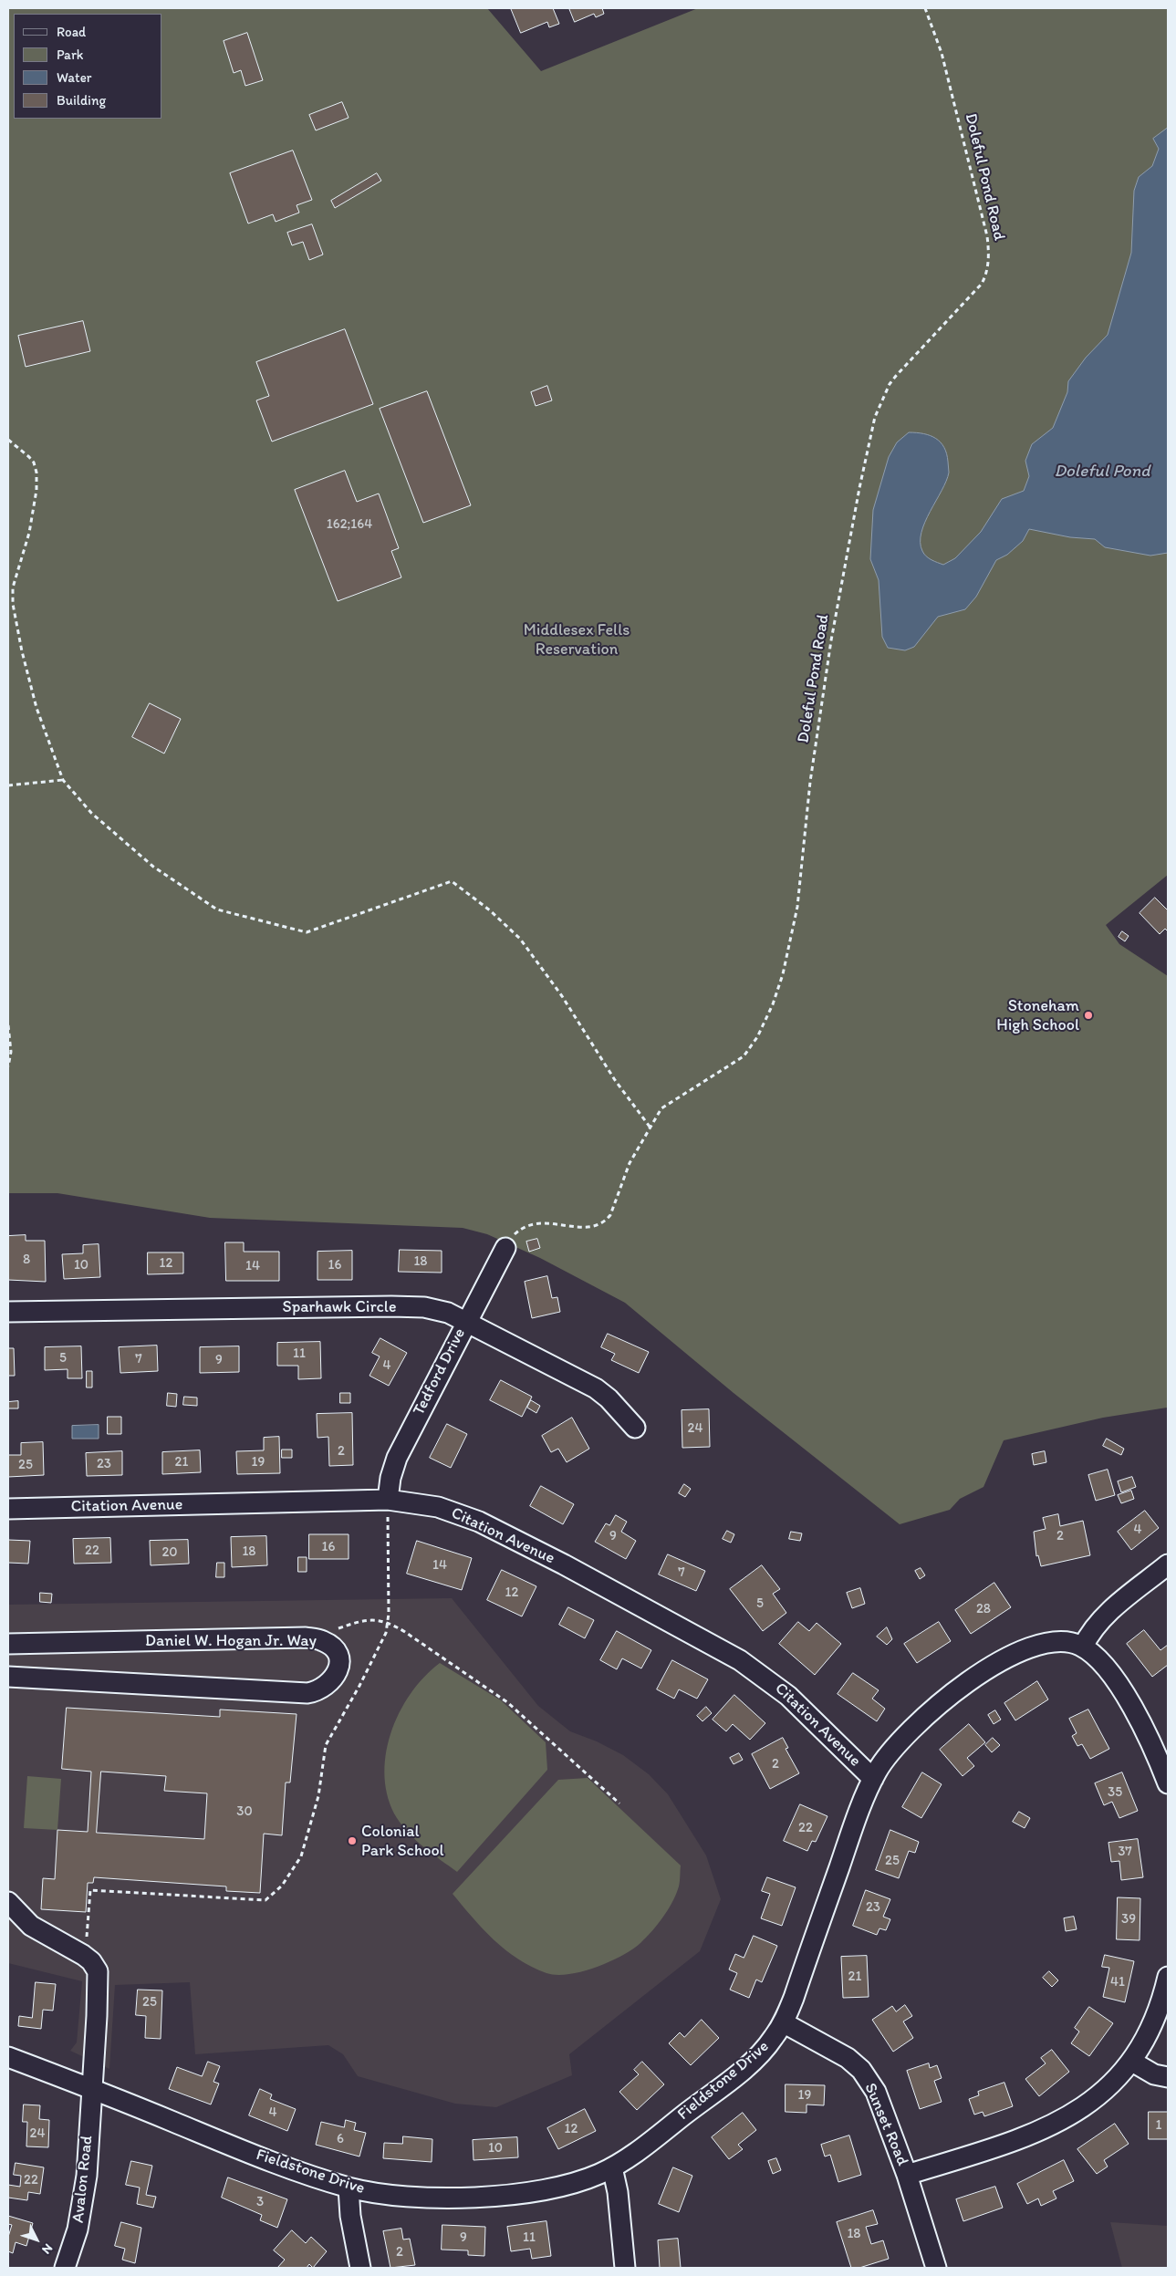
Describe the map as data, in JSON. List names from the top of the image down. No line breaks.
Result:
{"streets":{"street":["Sparhawk Circle","Tedford Drive","Citation Avenue","Daniel W. Hogan Jr. Way","Fieldstone Drive","Sunset Road","Avalon Road"],"path":["Doleful Pond Road"]},"crossings":[["Doleful Pond Road","Tedford Drive"],["Sparhawk Circle","Tedford Drive"],["Tedford Drive","Citation Avenue"],["Citation Avenue","Fieldstone Drive"],["Fieldstone Drive","Sunset Road"],["Fieldstone Drive","Avalon Road"]],"water":["Doleful Pond"],"parks":["Middlesex Fells Reservation"],"places":["Stoneham High School","Colonial Park School"],"house_numbers":["162;164","8","18","12","10","16","14","11","5","7","9","4","24","2","21","19","23","25","4","9","2","16","22","18","20","14","7","12","5","28","2","35","30","22","37","25","23","39","21","41","25","19","4","1","12","24","6","10","22","3","18","9","11","2"],"legend":["Road","Park","Water","Building"],"north":"bottom right"}
